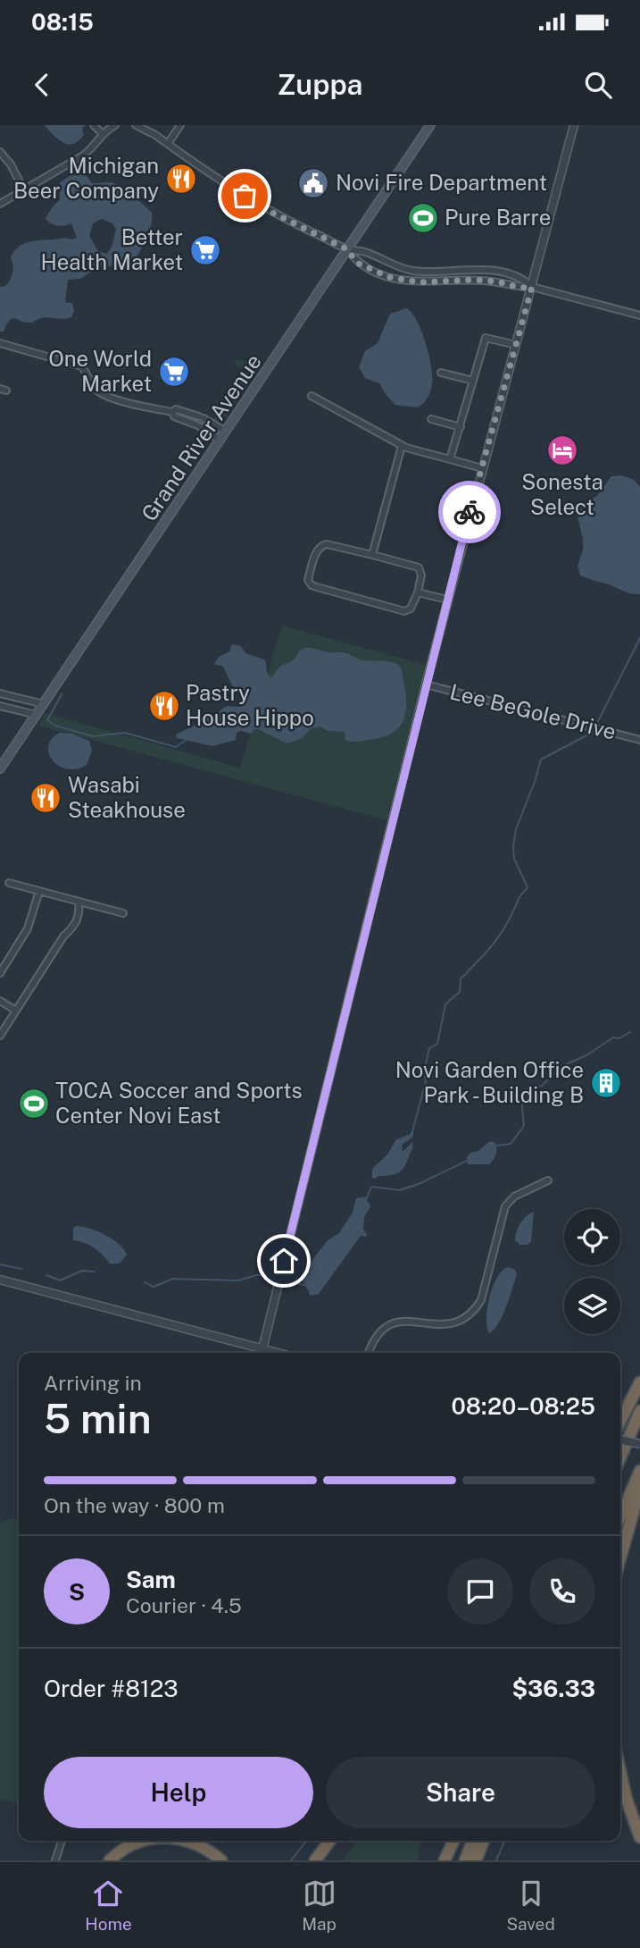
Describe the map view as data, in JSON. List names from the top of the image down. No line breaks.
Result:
{"streets":{"main road":["Grand River Avenue"],"street":["Lee BeGole Drive"]},"places":{"restaurant":["Michigan Beer Company","Pastry House Hippo","Wasabi Steakhouse"],"public building":["Novi Fire Department"],"sports":["Pure Barre","TOCA Soccer and Sports Center Novi East"],"supermarket":["Better Health Market","One World Market"],"hotel":["Sonesta Select"],"building":["Novi Garden Office Park - Building B"]},"page":{"status":"08:15","header":"Zuppa","heading":["5 min","Arriving in","08:20–08:25"],"panel":["Sam","Courier · 4.5","Order #8123","$36.33"],"bar":"On the way · 800 m","round":"S","buttons":["Help","Share"],"tabs":["Home","Map","Saved"]}}
